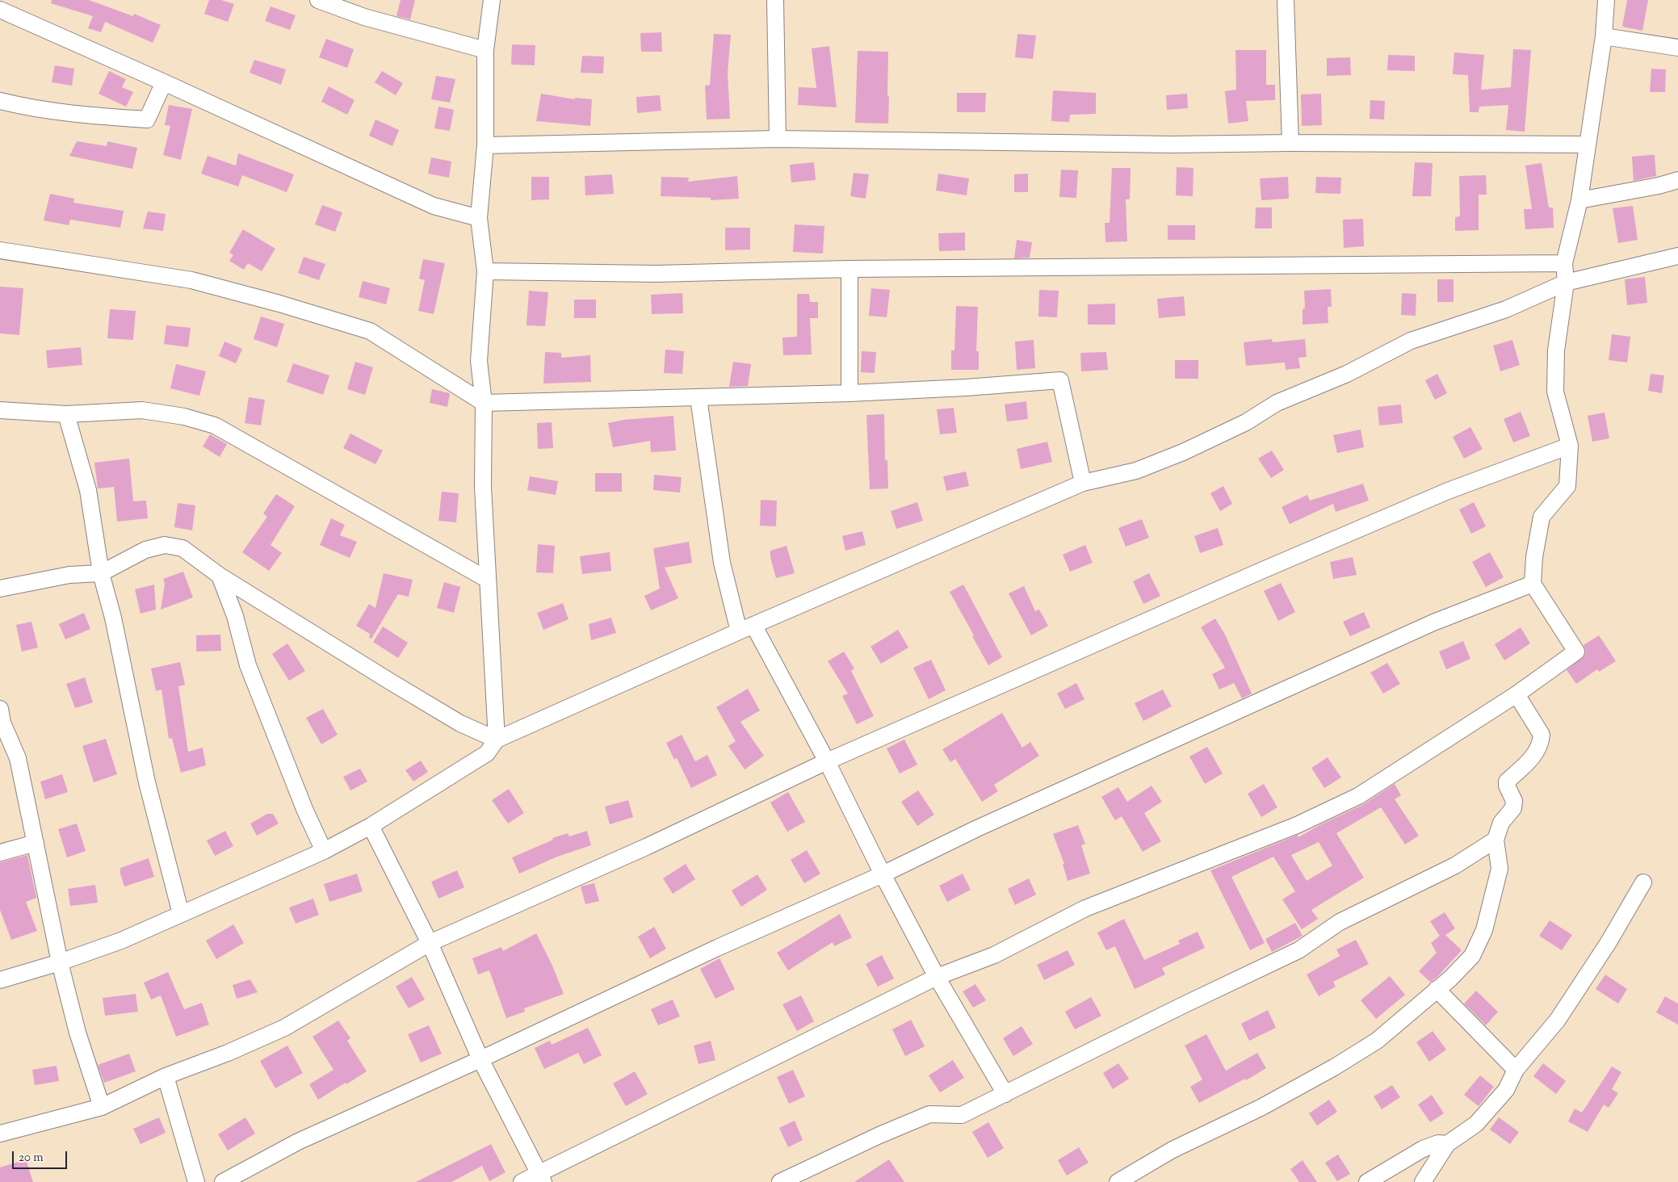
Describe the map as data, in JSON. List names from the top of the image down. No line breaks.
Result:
{"scale_bar":"20 m"}
